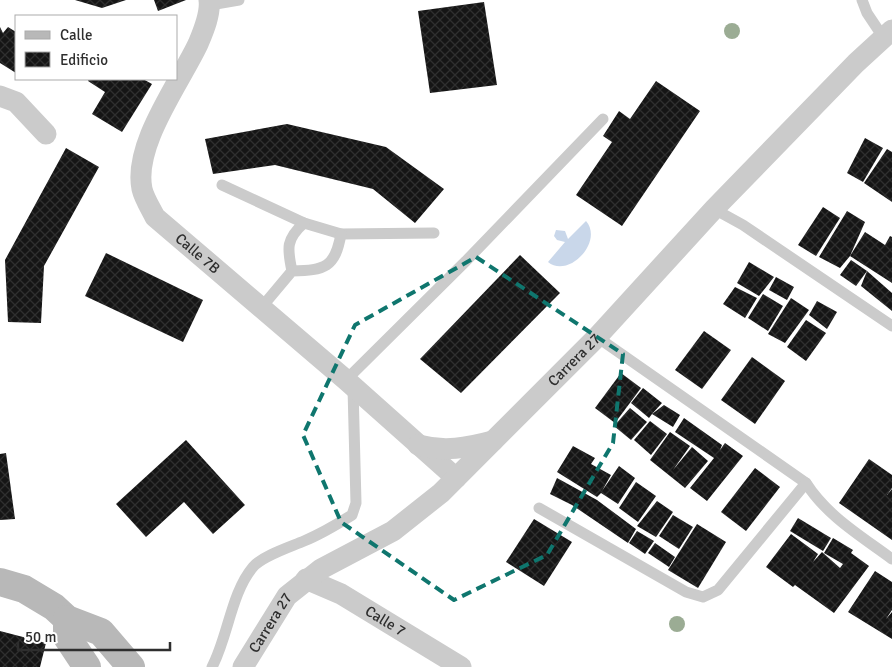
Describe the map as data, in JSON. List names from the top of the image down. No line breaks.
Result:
{"streets":{"street":["Calle 7B","Carrera 27","Calle 7"]},"crossings":[["Calle 7B","Carrera 27"],["Carrera 27","Calle 7"]],"legend":["Calle","Edificio"],"scale_bar":"50 m"}
